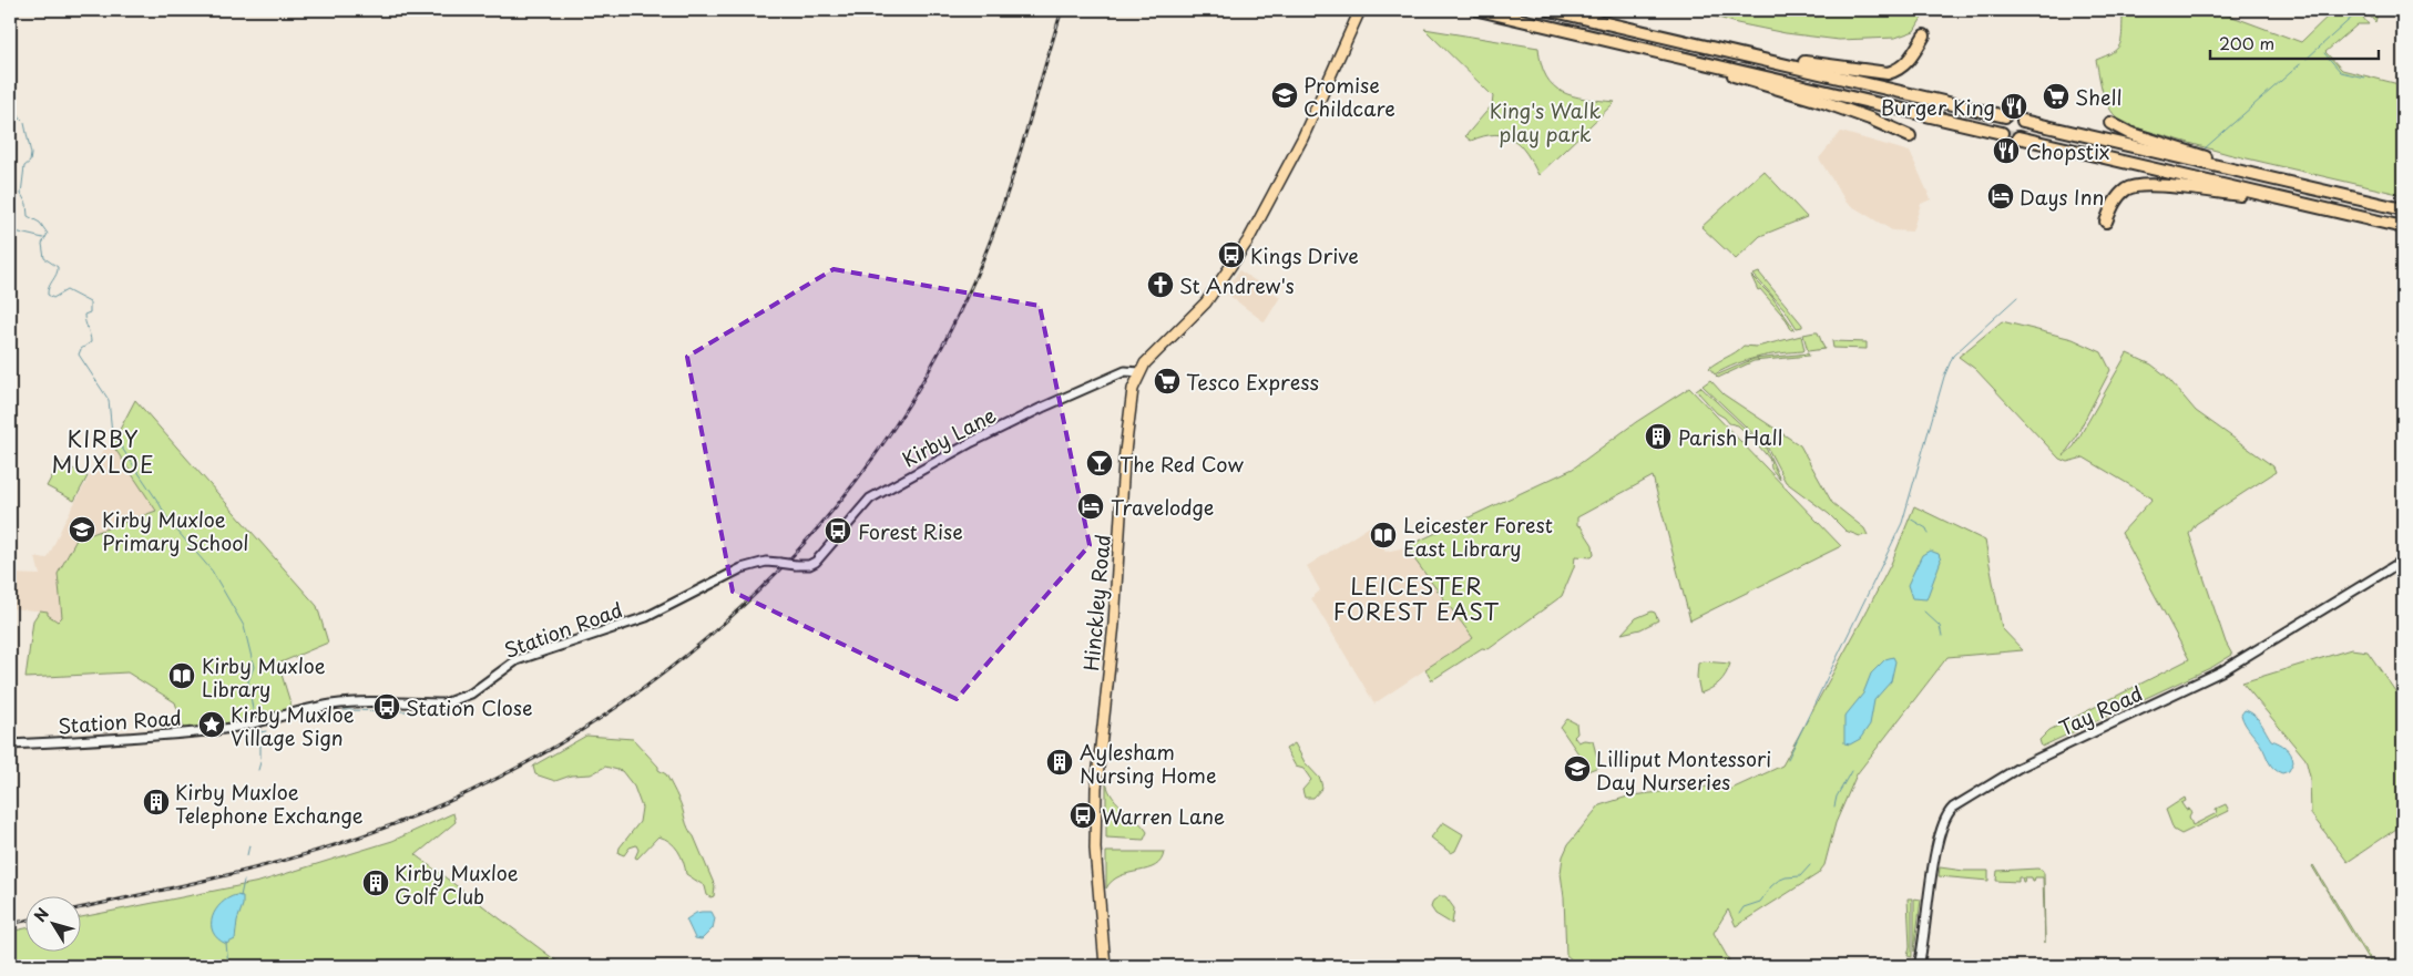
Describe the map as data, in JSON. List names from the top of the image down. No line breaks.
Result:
{"streets":{"main road":["Hinckley Road"],"street":["Kirby Lane","Station Road","Tay Road"]},"crossings":[["Kirby Lane","Hinckley Road"],["Kirby Lane","Station Road"]],"districts":["KIRBY MUXLOE","LEICESTER FOREST EAST"],"parks":["King's Walk play park"],"places":{"school or university":["Promise Childcare","Kirby Muxloe Primary School","Lilliput Montessori Day Nurseries"],"supermarket":["Shell","Tesco Express"],"restaurant":["Burger King","Chopstix"],"hotel":["Days Inn","Travelodge"],"bus stop":["Kings Drive","Forest Rise","Station Close","Warren Lane"],"church":["St Andrew's"],"building":["Parish Hall","Aylesham Nursing Home","Kirby Muxloe Telephone Exchange","Kirby Muxloe Golf Club"],"bar":["The Red Cow"],"library":["Leicester Forest East Library","Kirby Muxloe Library"],"place":["Kirby Muxloe Village Sign"]},"scale_bar":"200 m","north":"top left"}
